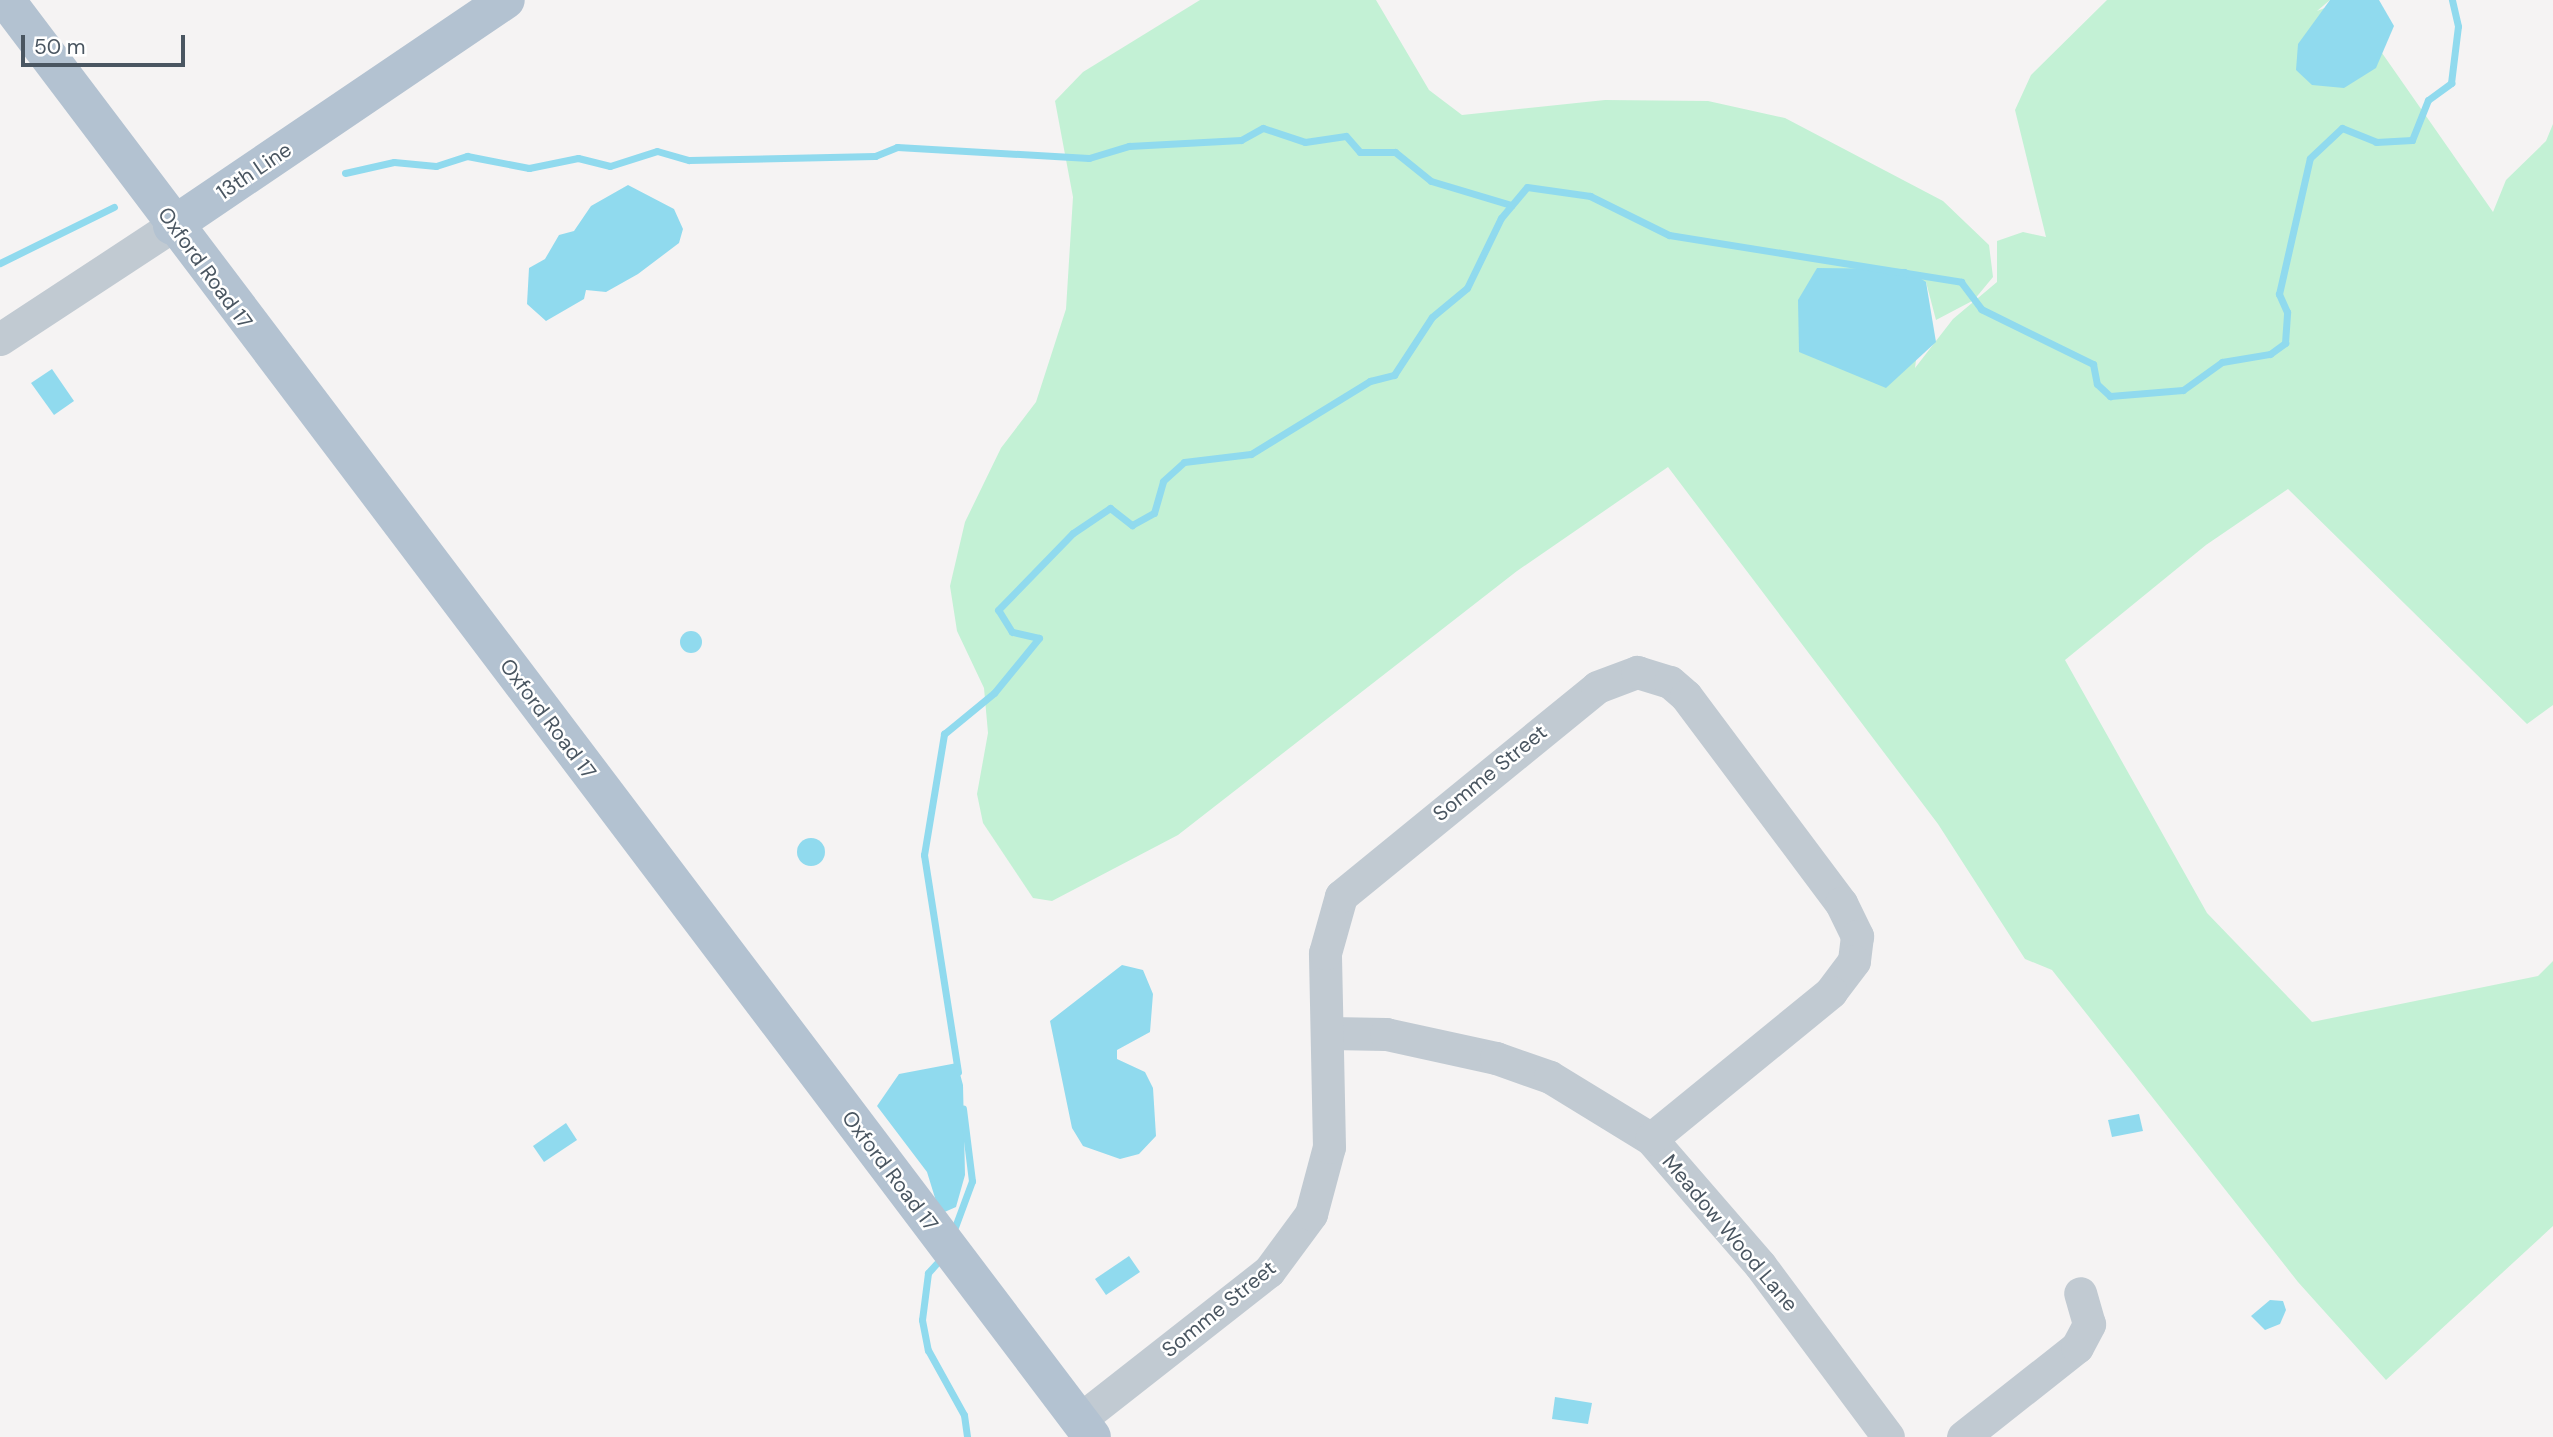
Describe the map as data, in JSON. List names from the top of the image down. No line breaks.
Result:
{"streets":{"main road":["13th Line","Oxford Road 17"],"street":["Somme Street","Meadow Wood Lane"]},"crossings":[["13th Line","Oxford Road 17"],["Oxford Road 17","Somme Street"],["Somme Street","Meadow Wood Lane"]],"scale_bar":"50 m"}
